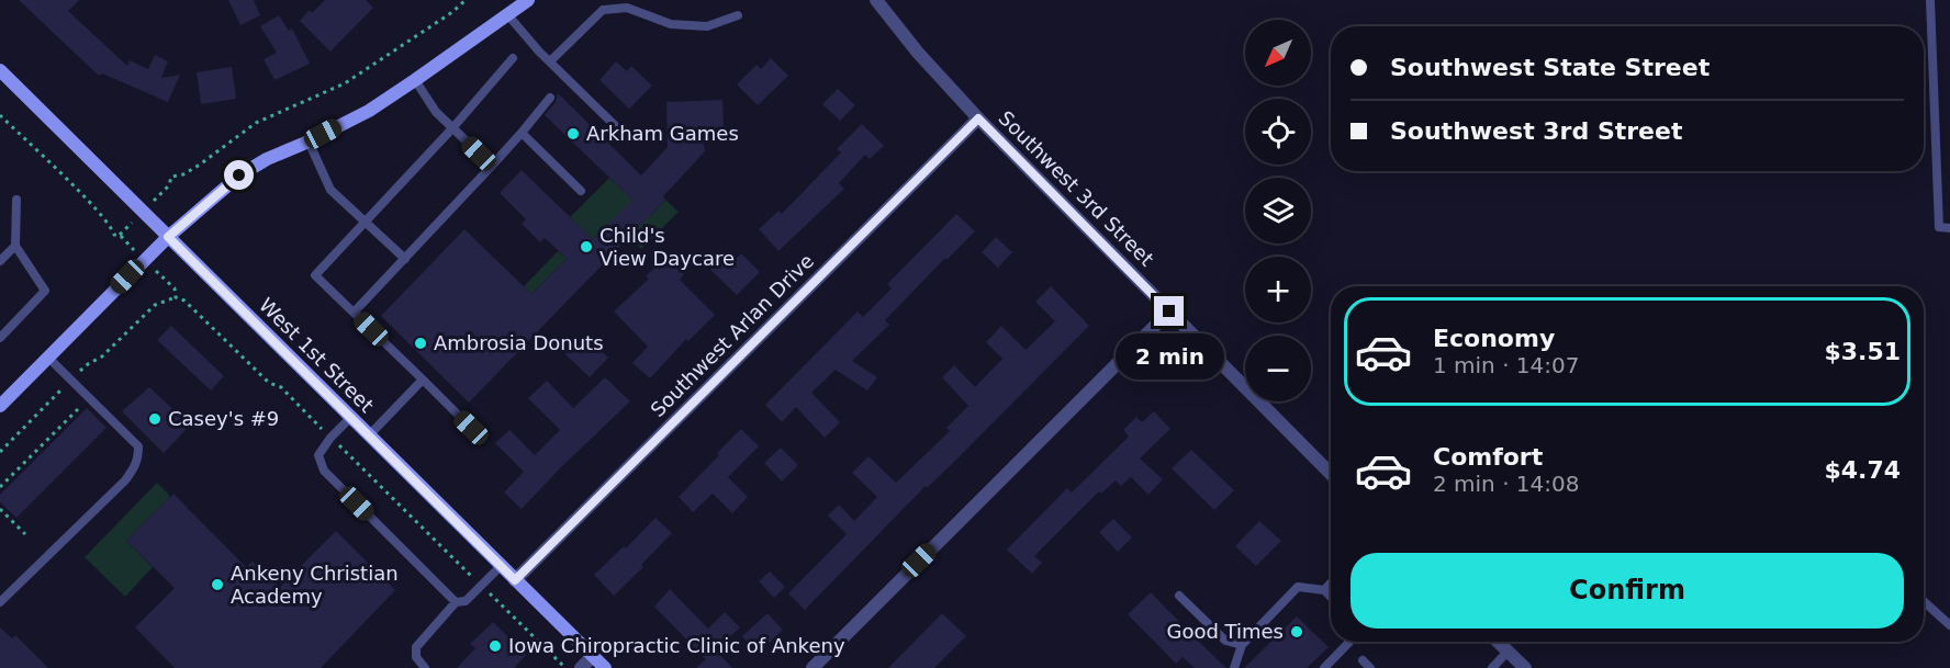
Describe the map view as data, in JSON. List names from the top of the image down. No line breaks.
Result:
{"streets":{"main road":["West 1st Street"],"street":["Southwest 3rd Street","Southwest Arlan Drive"]},"crossings":[["Southwest 3rd Street","Southwest Arlan Drive"],["Southwest Arlan Drive","West 1st Street"]],"places":["Arkham Games","Child's View Daycare","Ambrosia Donuts","Casey's #9","Ankeny Christian Academy","Good Times","Iowa Chiropractic Clinic of Ankeny"],"north":"bottom left","page":{"map_buttons":["+","−"],"banner":["Southwest State Street","Southwest 3rd Street"],"list":[{"name":"Economy","note":"1 min · 14:07","value":"$3.51"},{"name":"Comfort","note":"2 min · 14:08","value":"$4.74"}],"bubble":"2 min","buttons":"Confirm"}}
